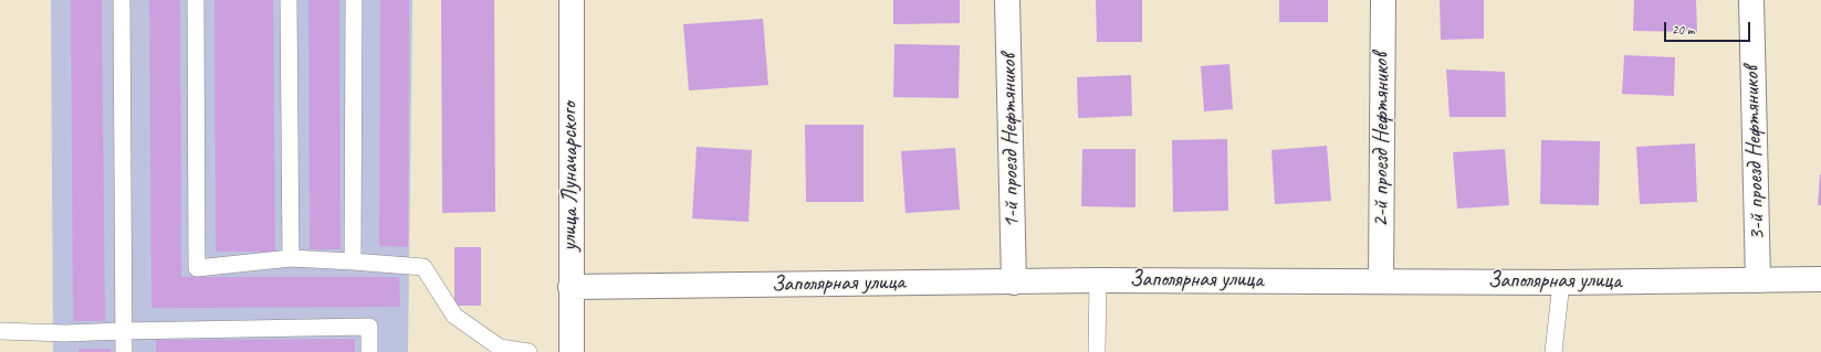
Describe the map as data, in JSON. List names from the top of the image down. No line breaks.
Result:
{"streets":{"street":["2-й проезд Нефтяников","1-й проезд Нефтяников","3-й проезд Нефтяников","улица Луначарского","Заполярная улица"]},"crossings":[["2-й проезд Нефтяников","Заполярная улица"],["1-й проезд Нефтяников","Заполярная улица"],["3-й проезд Нефтяников","Заполярная улица"],["улица Луначарского","Заполярная улица"]],"scale_bar":"20 m"}
